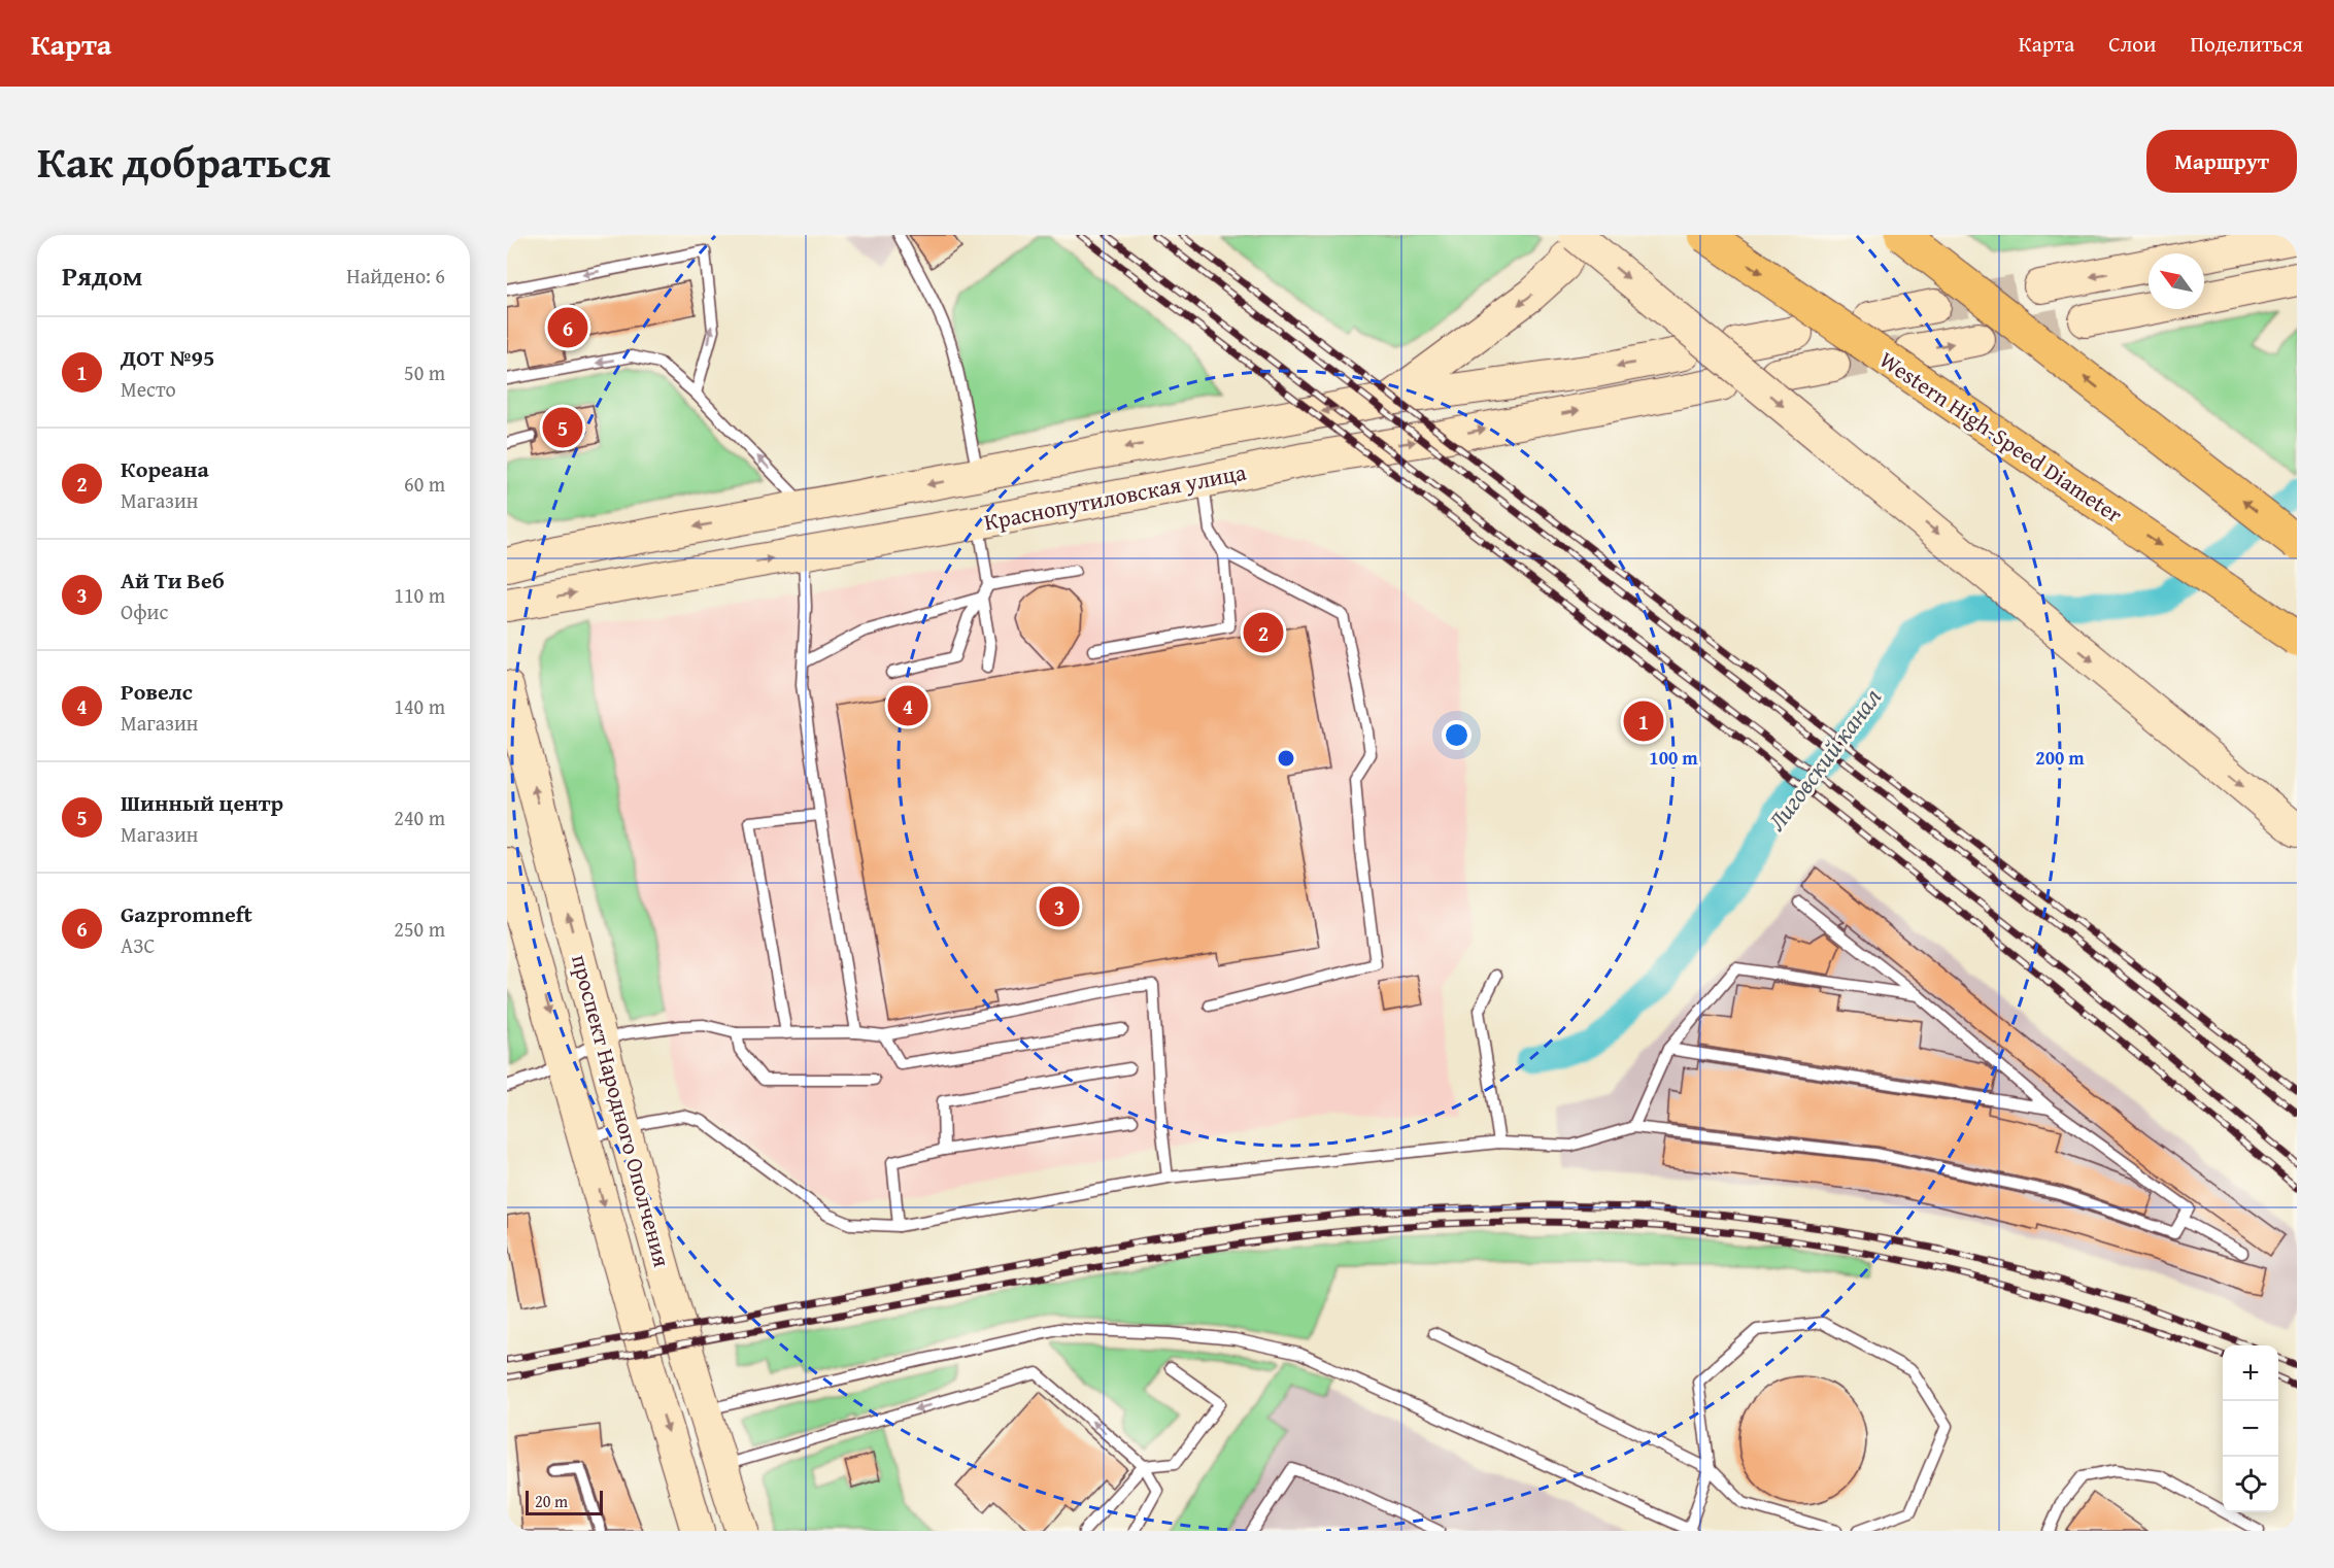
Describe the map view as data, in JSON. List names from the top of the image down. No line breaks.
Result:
{"streets":{"highway":["Western High-Speed Diameter"],"main road":["Краснопутиловская улица","проспект Народного Ополчения"]},"water":["Лиговский канал"],"scale_bar":"20 m","north":"top left","page":{"header":"Карта","nav":["Карта","Слои","Поделиться"],"title":"Как добраться","buttons":"Маршрут","heading":["Рядом","Найдено: 6"],"pins":["6","5","2","4","1","3"],"list":[{"mark":"1","name":"ДОТ №95","note":"Место","value":"50 m"},{"mark":"2","name":"Кореана","note":"Магазин","value":"60 m"},{"mark":"3","name":"Ай Ти Веб","note":"Офис","value":"110 m"},{"mark":"4","name":"Ровелс","note":"Магазин","value":"140 m"},{"mark":"5","name":"Шинный центр","note":"Магазин","value":"240 m"},{"mark":"6","name":"Gazpromneft","note":"АЗС","value":"250 m"}],"map_buttons":["+","−"],"scale":"20 m"},"rings":["100 m","200 m"]}
